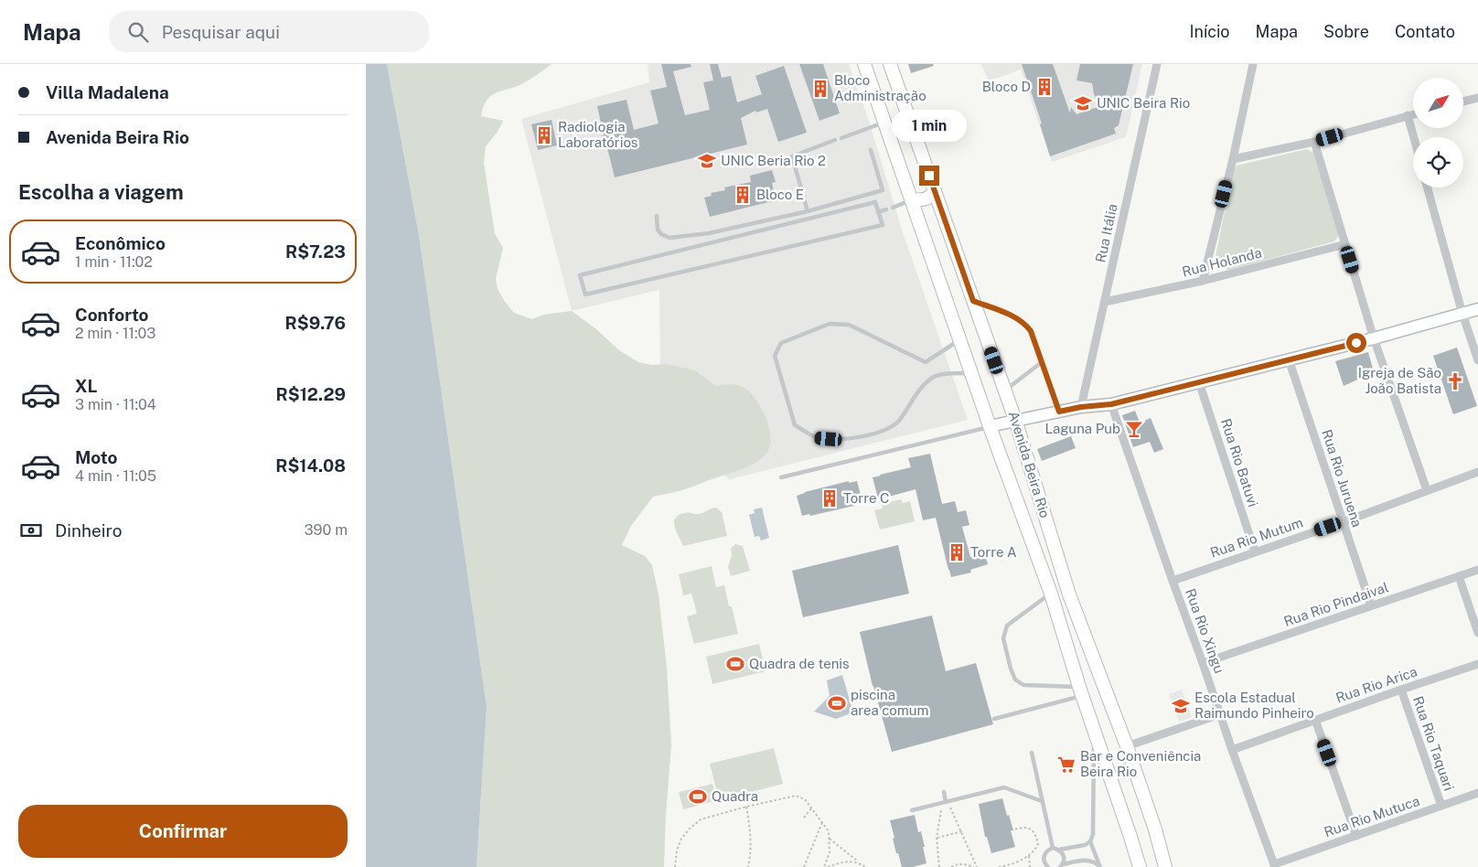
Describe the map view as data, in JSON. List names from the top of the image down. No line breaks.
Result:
{"streets":{"main road":["Avenida Beira Rio"],"street":["Rua Itália","Rua Holanda","Rua Rio Batuvi","Rua Rio Juruena","Rua Rio Mutum","Rua Rio Pindaival","Rua Rio Xingu","Rua Rio Arica","Rua Rio Taquari","Rua Rio Mutuca"]},"crossings":[["Rua Itália","Rua Holanda"],["Rua Rio Batuvi","Rua Rio Mutum"],["Rua Rio Juruena","Rua Rio Mutum"],["Rua Rio Juruena","Rua Rio Pindaival"],["Rua Rio Mutum","Rua Rio Xingu"],["Rua Rio Pindaival","Rua Rio Xingu"],["Rua Rio Xingu","Rua Rio Arica"],["Rua Rio Xingu","Rua Rio Mutuca"],["Rua Rio Arica","Rua Rio Taquari"],["Rua Rio Taquari","Rua Rio Mutuca"]],"places":{"building":["Bloco D","Bloco Administração","Radiologia Laboratórios","Bloco E","Torre C","Torre A"],"school or university":["UNIC Beira Rio","UNIC Beria Rio 2","Escola Estadual Raimundo Pinheiro"],"church":["Igreja de São João Batista"],"bar":["Laguna Pub"],"sports":["Quadra de tenis","piscina area comum","Quadra"],"supermarket":["Bar e Conveniência Beira Rio"]},"north":"top right","page":{"header":"Mapa","search":"Pesquisar aqui","nav":["Início","Mapa","Sobre","Contato"],"banner":["Villa Madalena","Avenida Beira Rio"],"bubble":"1 min","heading":"Escolha a viagem","list":[{"name":"Econômico","note":"1 min · 11:02","value":"R$7.23"},{"name":"Conforto","note":"2 min · 11:03","value":"R$9.76"},{"name":"XL","note":"3 min · 11:04","value":"R$12.29"},{"name":"Moto","note":"4 min · 11:05","value":"R$14.08"}],"pay":["Dinheiro","390 m"],"buttons":"Confirmar"}}
